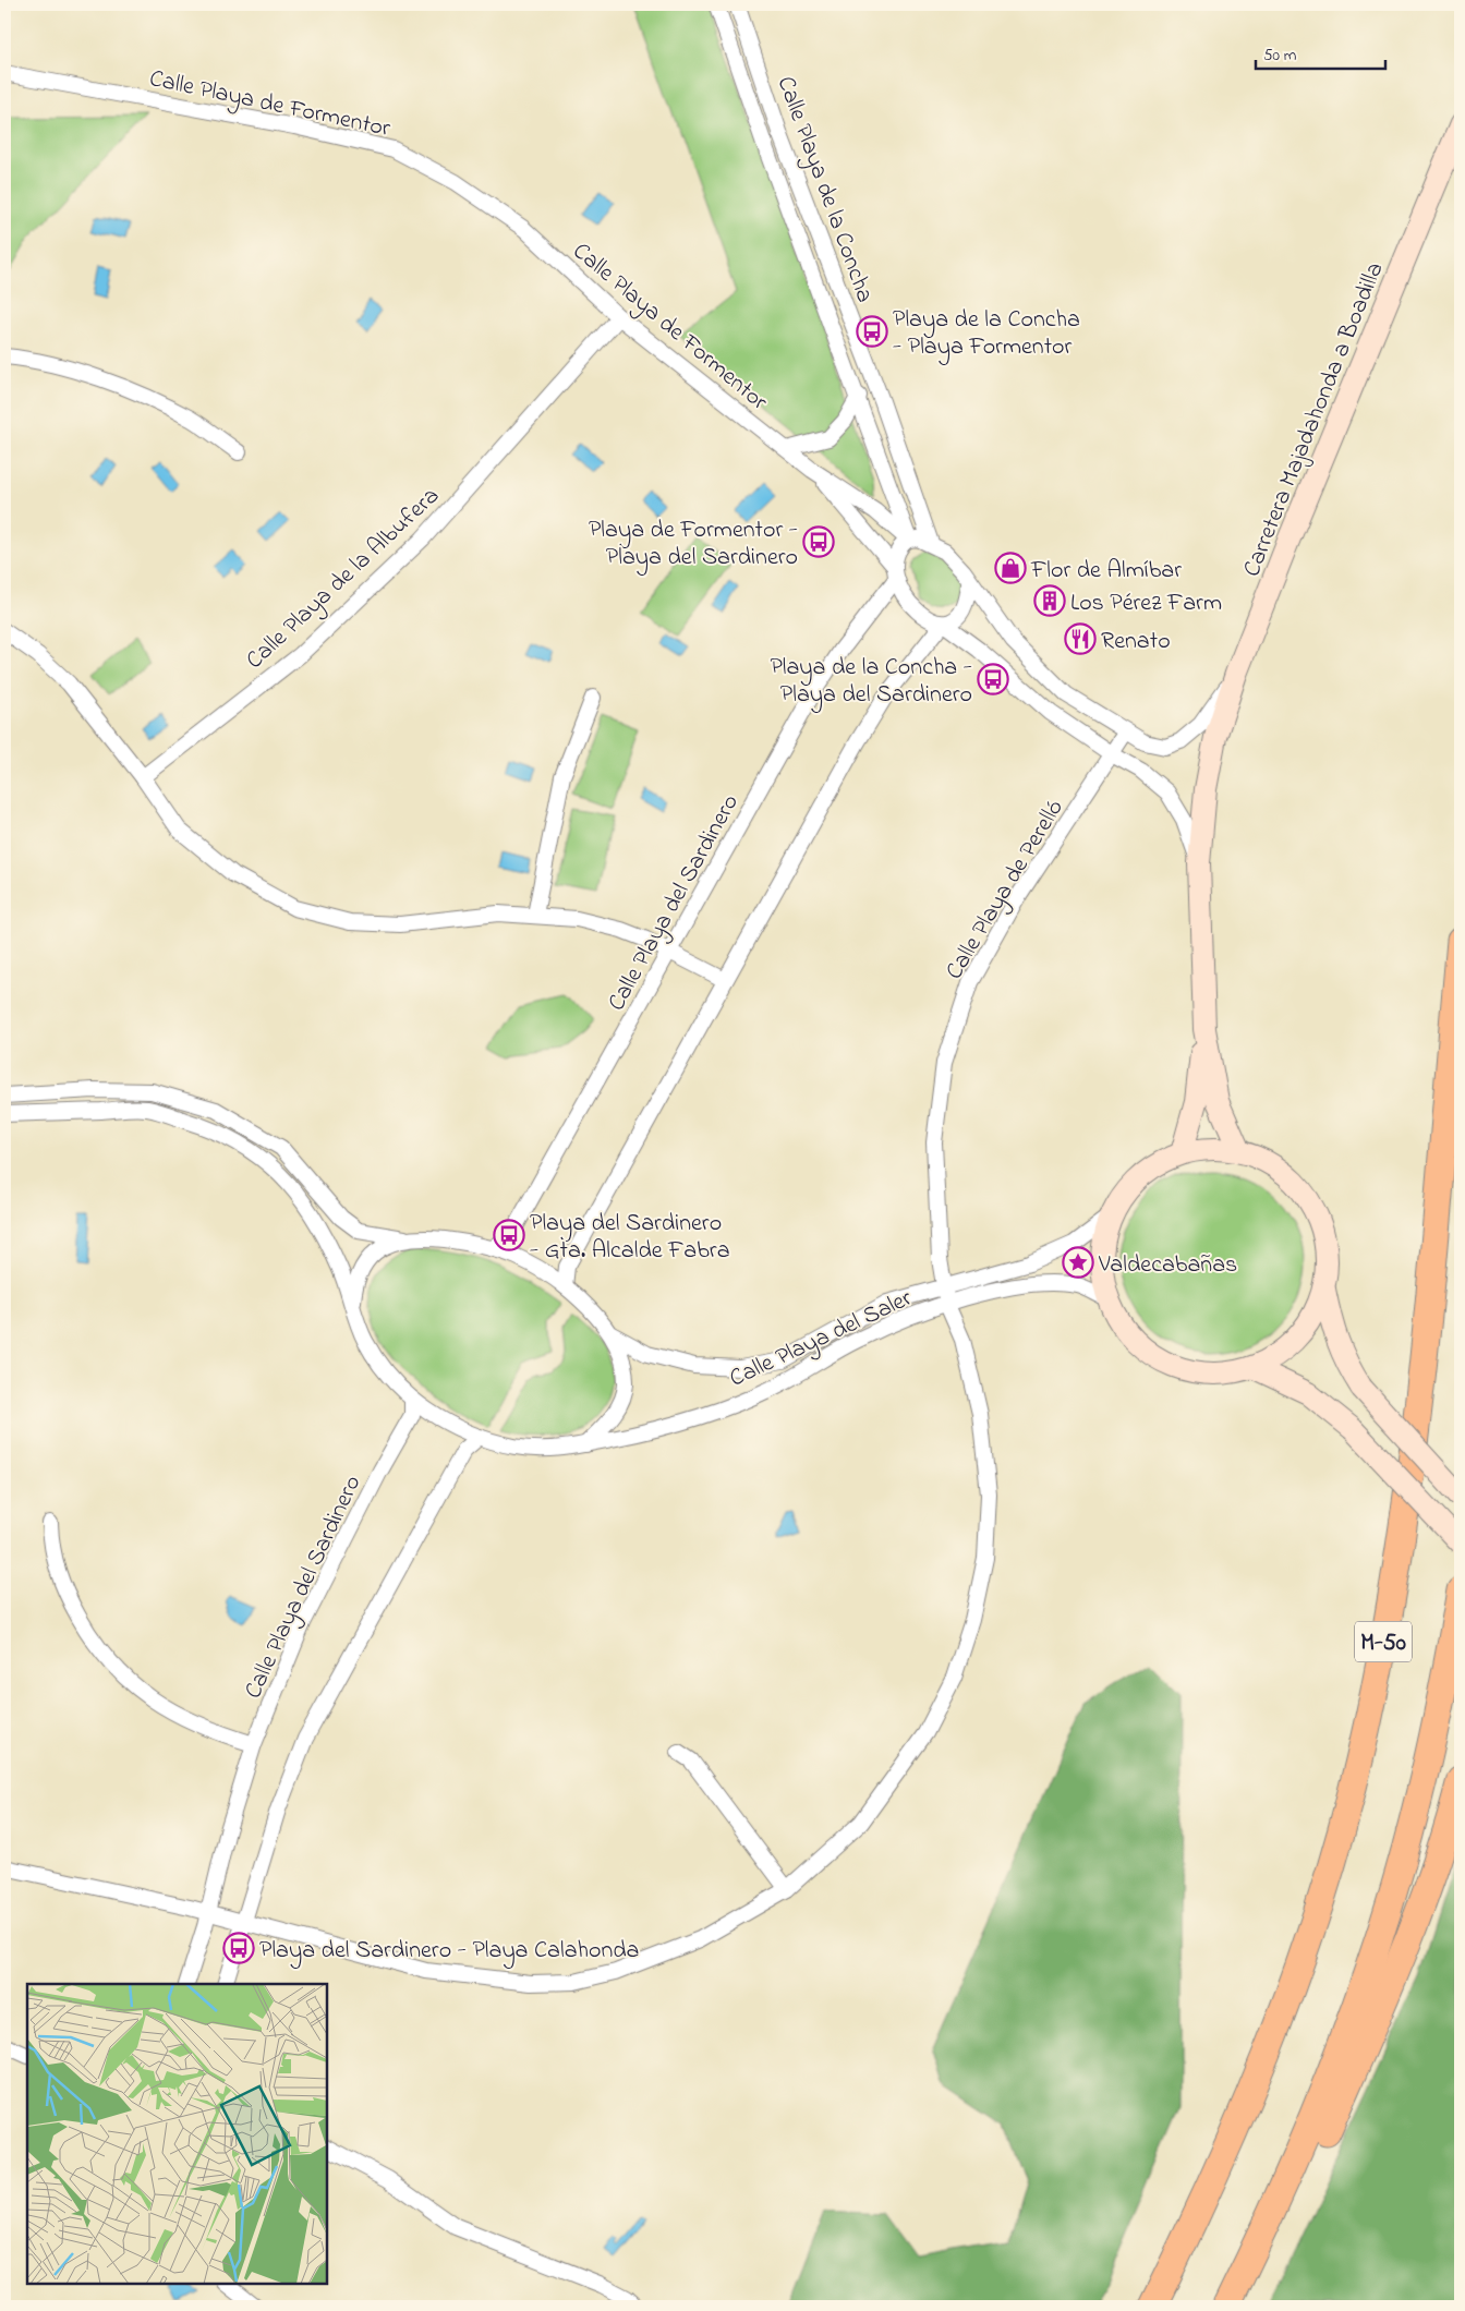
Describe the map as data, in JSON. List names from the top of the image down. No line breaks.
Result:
{"streets":{"highway":["M-50"],"street":["Calle Playa de Formentor","Calle Playa de la Concha","Carretera Majadahonda a Boadilla","Calle Playa de la Albufera","Calle Playa de Perelló","Calle Playa del Sardinero","Calle Playa del Saler"]},"crossings":[["Calle Playa de Formentor","Calle Playa de la Concha"],["Calle Playa de Formentor","Calle Playa de la Albufera"],["Calle Playa de Formentor","Calle Playa del Sardinero"],["Calle Playa de la Concha","Calle Playa del Sardinero"],["Calle Playa de Perelló","Calle Playa del Sardinero"],["Calle Playa de Perelló","Calle Playa del Saler"],["Calle Playa del Sardinero","Calle Playa del Saler"]],"places":{"bus stop":["Playa de la Concha - Playa Formentor","Playa de Formentor - Playa del Sardinero","Playa de la Concha - Playa del Sardinero","Playa del Sardinero - Gta. Alcalde Fabra","Playa del Sardinero - Playa Calahonda"],"shop":["Flor de Almíbar"],"building":["Los Pérez Farm"],"restaurant":["Renato"],"place":["Valdecabañas"]},"scale_bar":"50 m"}
